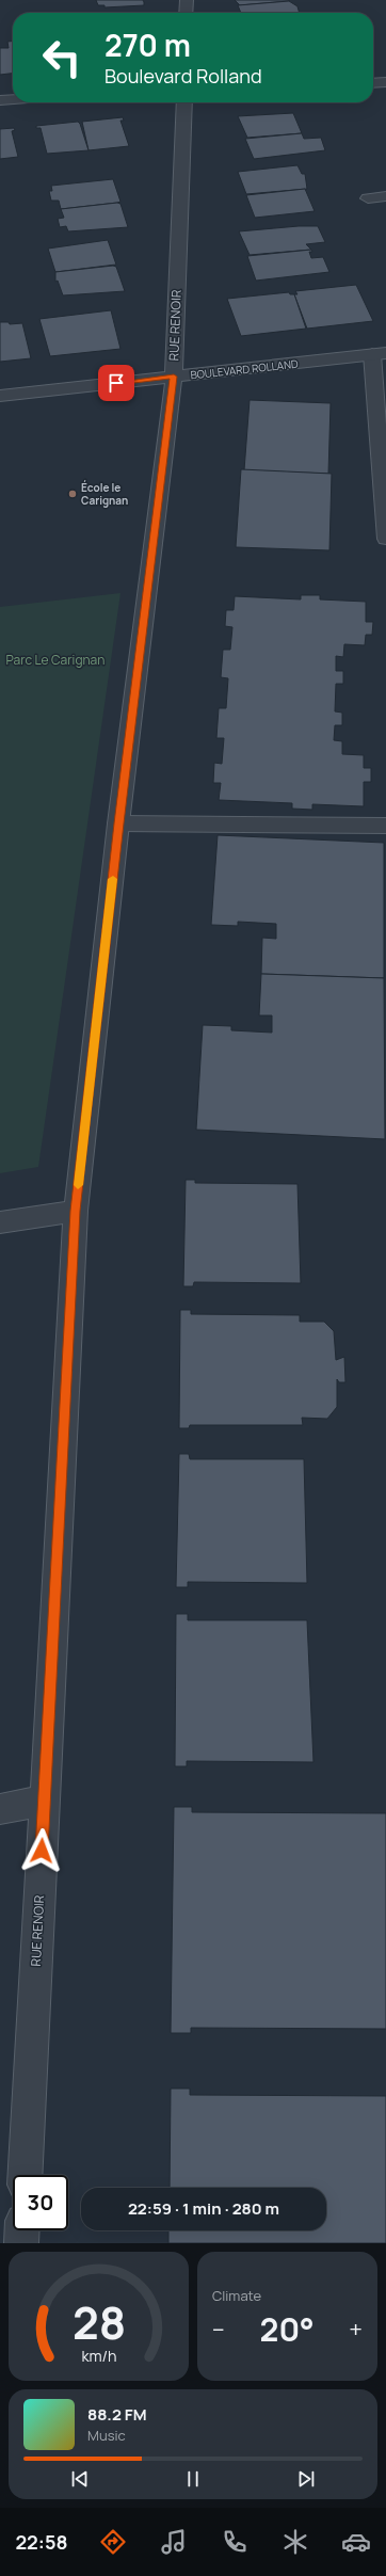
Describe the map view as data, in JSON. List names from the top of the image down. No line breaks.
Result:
{"streets":{"street":["RUE RENOIR","BOULEVARD ROLLAND"]},"crossings":[["RUE RENOIR","BOULEVARD ROLLAND"]],"parks":["Parc Le Carignan"],"places":["École le Carignan"],"page":{"turn":["270 m","Boulevard Rolland"],"limit":"30","trip":"22:59 · 1 min · 280 m","tile":"Climate","heat":["−","20°","+"],"song":["88.2 FM","Music"],"tabs":"22:58","gauge":["28","km/h"]}}
